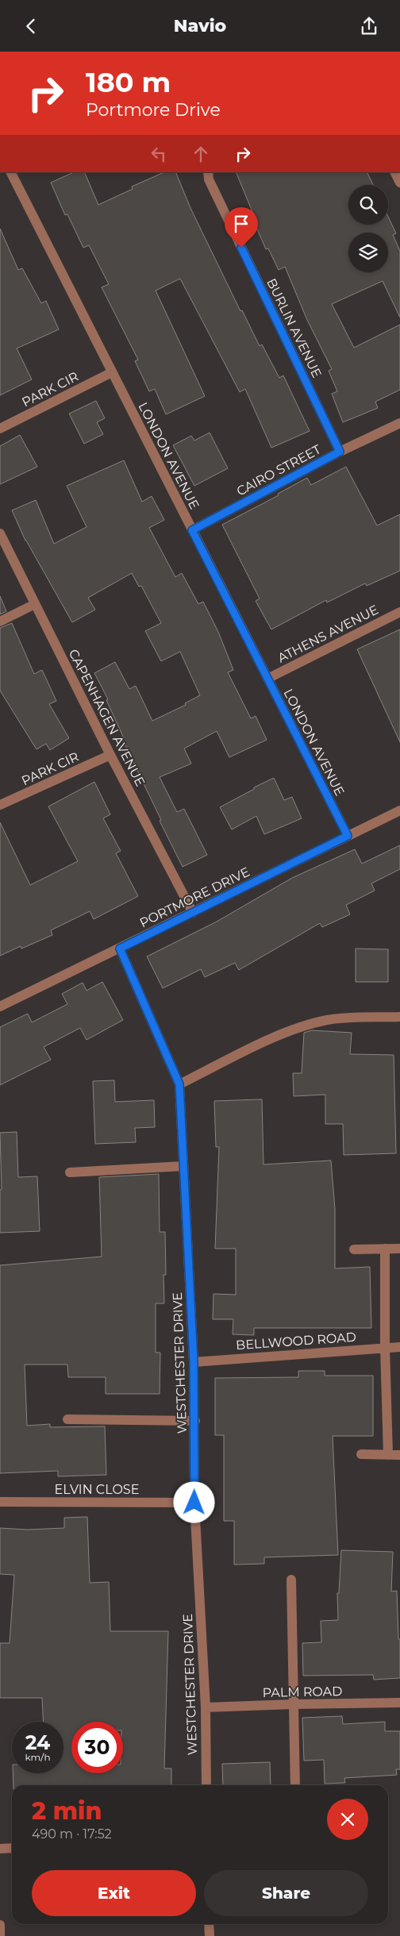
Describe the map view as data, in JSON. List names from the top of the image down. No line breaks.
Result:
{"streets":{"street":["BURLIN AVENUE","PARK CIR","LONDON AVENUE","CAIRO STREET","ATHENS AVENUE","CAPENHAGEN AVENUE","PORTMORE DRIVE","BELLWOOD ROAD","WESTCHESTER DRIVE","ELVIN CLOSE","PALM ROAD"]},"crossings":[["BURLIN AVENUE","CAIRO STREET"],["PARK CIR","LONDON AVENUE"],["PARK CIR","CAPENHAGEN AVENUE"],["LONDON AVENUE","CAIRO STREET"],["LONDON AVENUE","ATHENS AVENUE"],["LONDON AVENUE","PORTMORE DRIVE"],["CAPENHAGEN AVENUE","PORTMORE DRIVE"],["PORTMORE DRIVE","WESTCHESTER DRIVE"],["BELLWOOD ROAD","WESTCHESTER DRIVE"],["WESTCHESTER DRIVE","ELVIN CLOSE"],["WESTCHESTER DRIVE","PALM ROAD"]],"page":{"header":"Navio","turn":["180 m","Portmore Drive"],"speed":"24 km/h","limit":"30","heading":["2 min","490 m · 17:52"],"buttons":["Exit","Share"]}}
